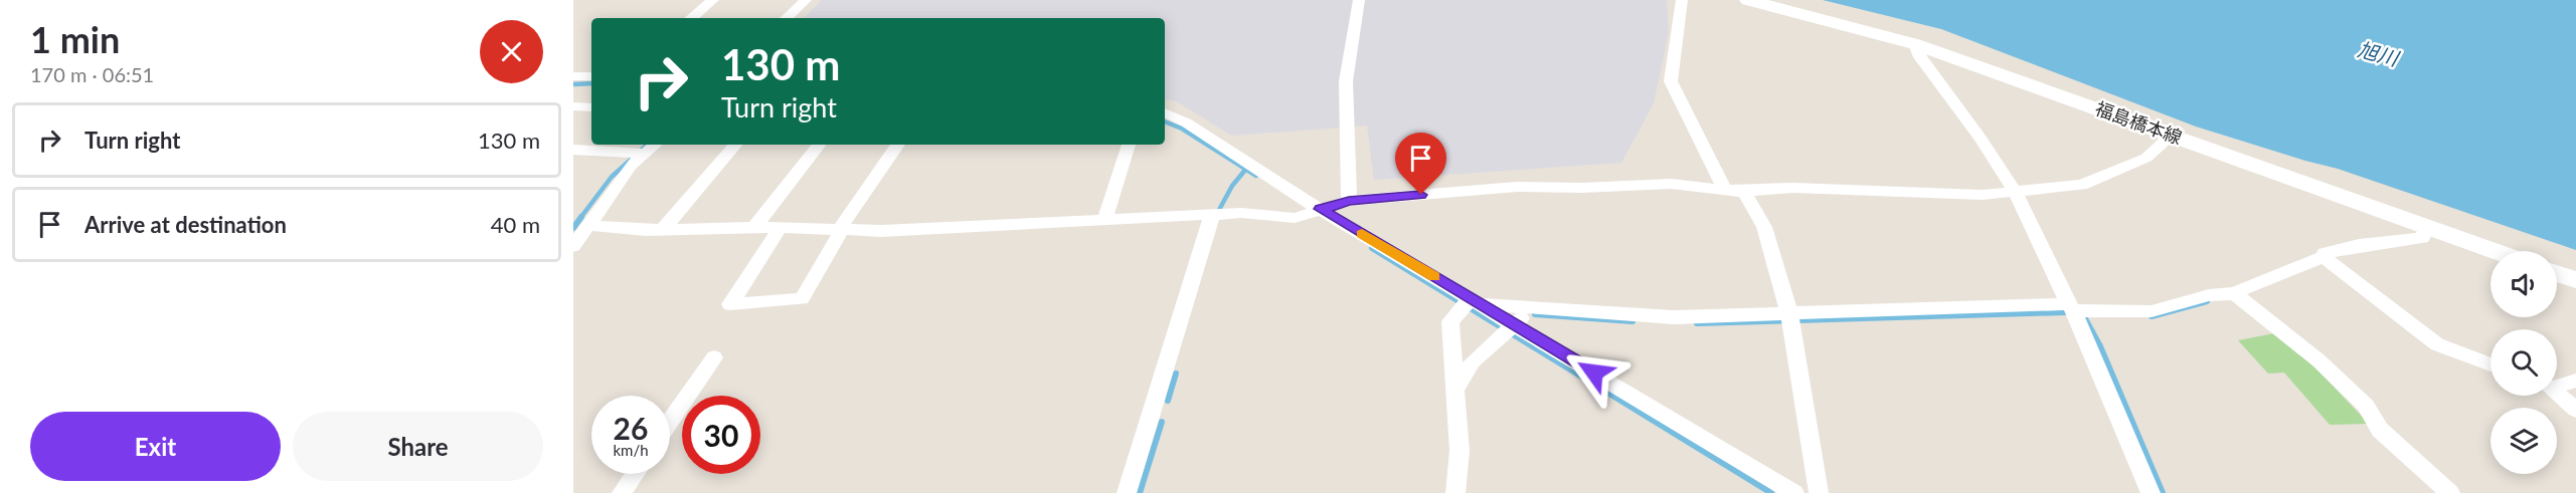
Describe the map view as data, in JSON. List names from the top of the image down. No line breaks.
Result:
{"streets":{"main road":["福島橋本線"]},"water":["旭川"],"page":{"heading":["1 min","170 m · 06:51"],"turn":["130 m","Turn right"],"list":[{"name":"Turn right","value":"130 m"},{"name":"Arrive at destination","value":"40 m"}],"speed":"26 km/h","limit":"30","buttons":["Exit","Share"]}}
